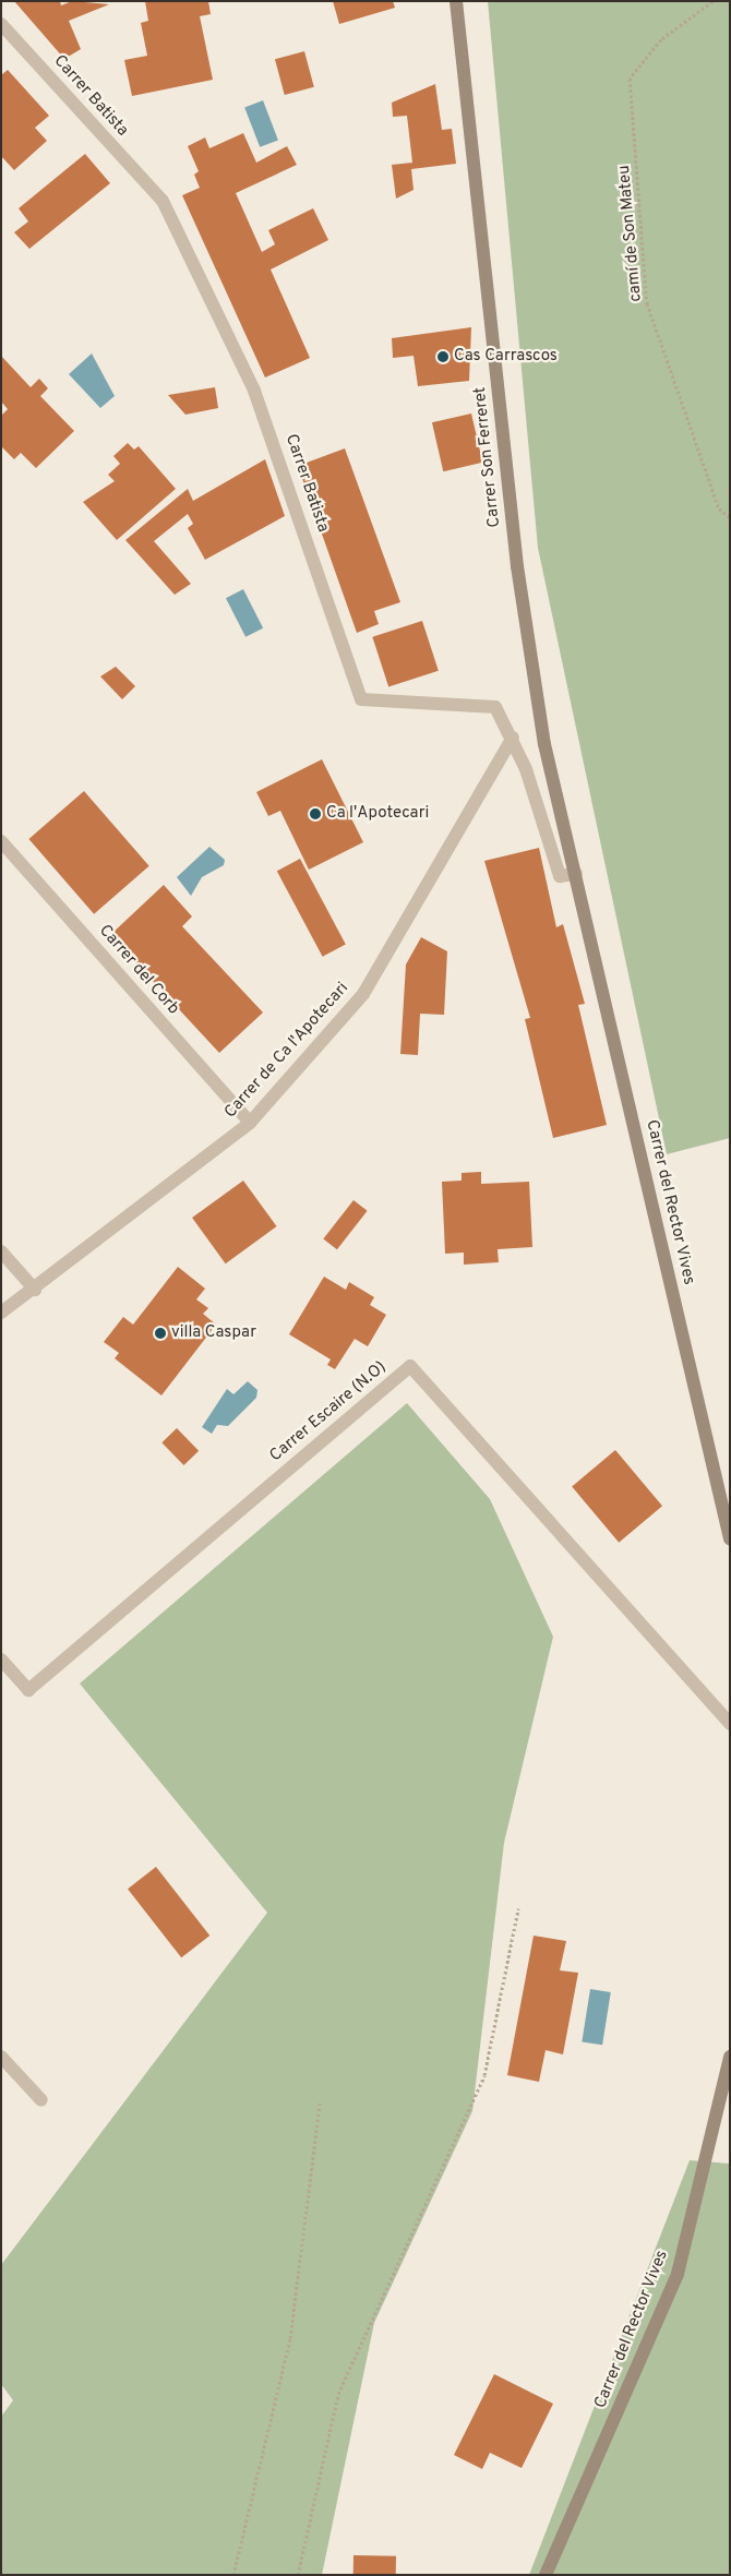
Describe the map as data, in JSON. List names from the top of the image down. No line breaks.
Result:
{"streets":{"street":["Carrer Batista","Carrer Son Ferreret","Carrer del Corb","Carrer de Ca l'Apotecari","Carrer del Rector Vives","Carrer Escaire (N.O)"],"path":["camí de Son Mateu"]},"crossings":[["Carrer Batista","Carrer Son Ferreret"],["Carrer Batista","Carrer de Ca l'Apotecari"],["Carrer Batista","Carrer del Rector Vives"],["Carrer Son Ferreret","Carrer del Rector Vives"],["Carrer del Corb","Carrer de Ca l'Apotecari"]],"places":["Cas Carrascos","Ca l'Apotecari","villa Caspar"]}
